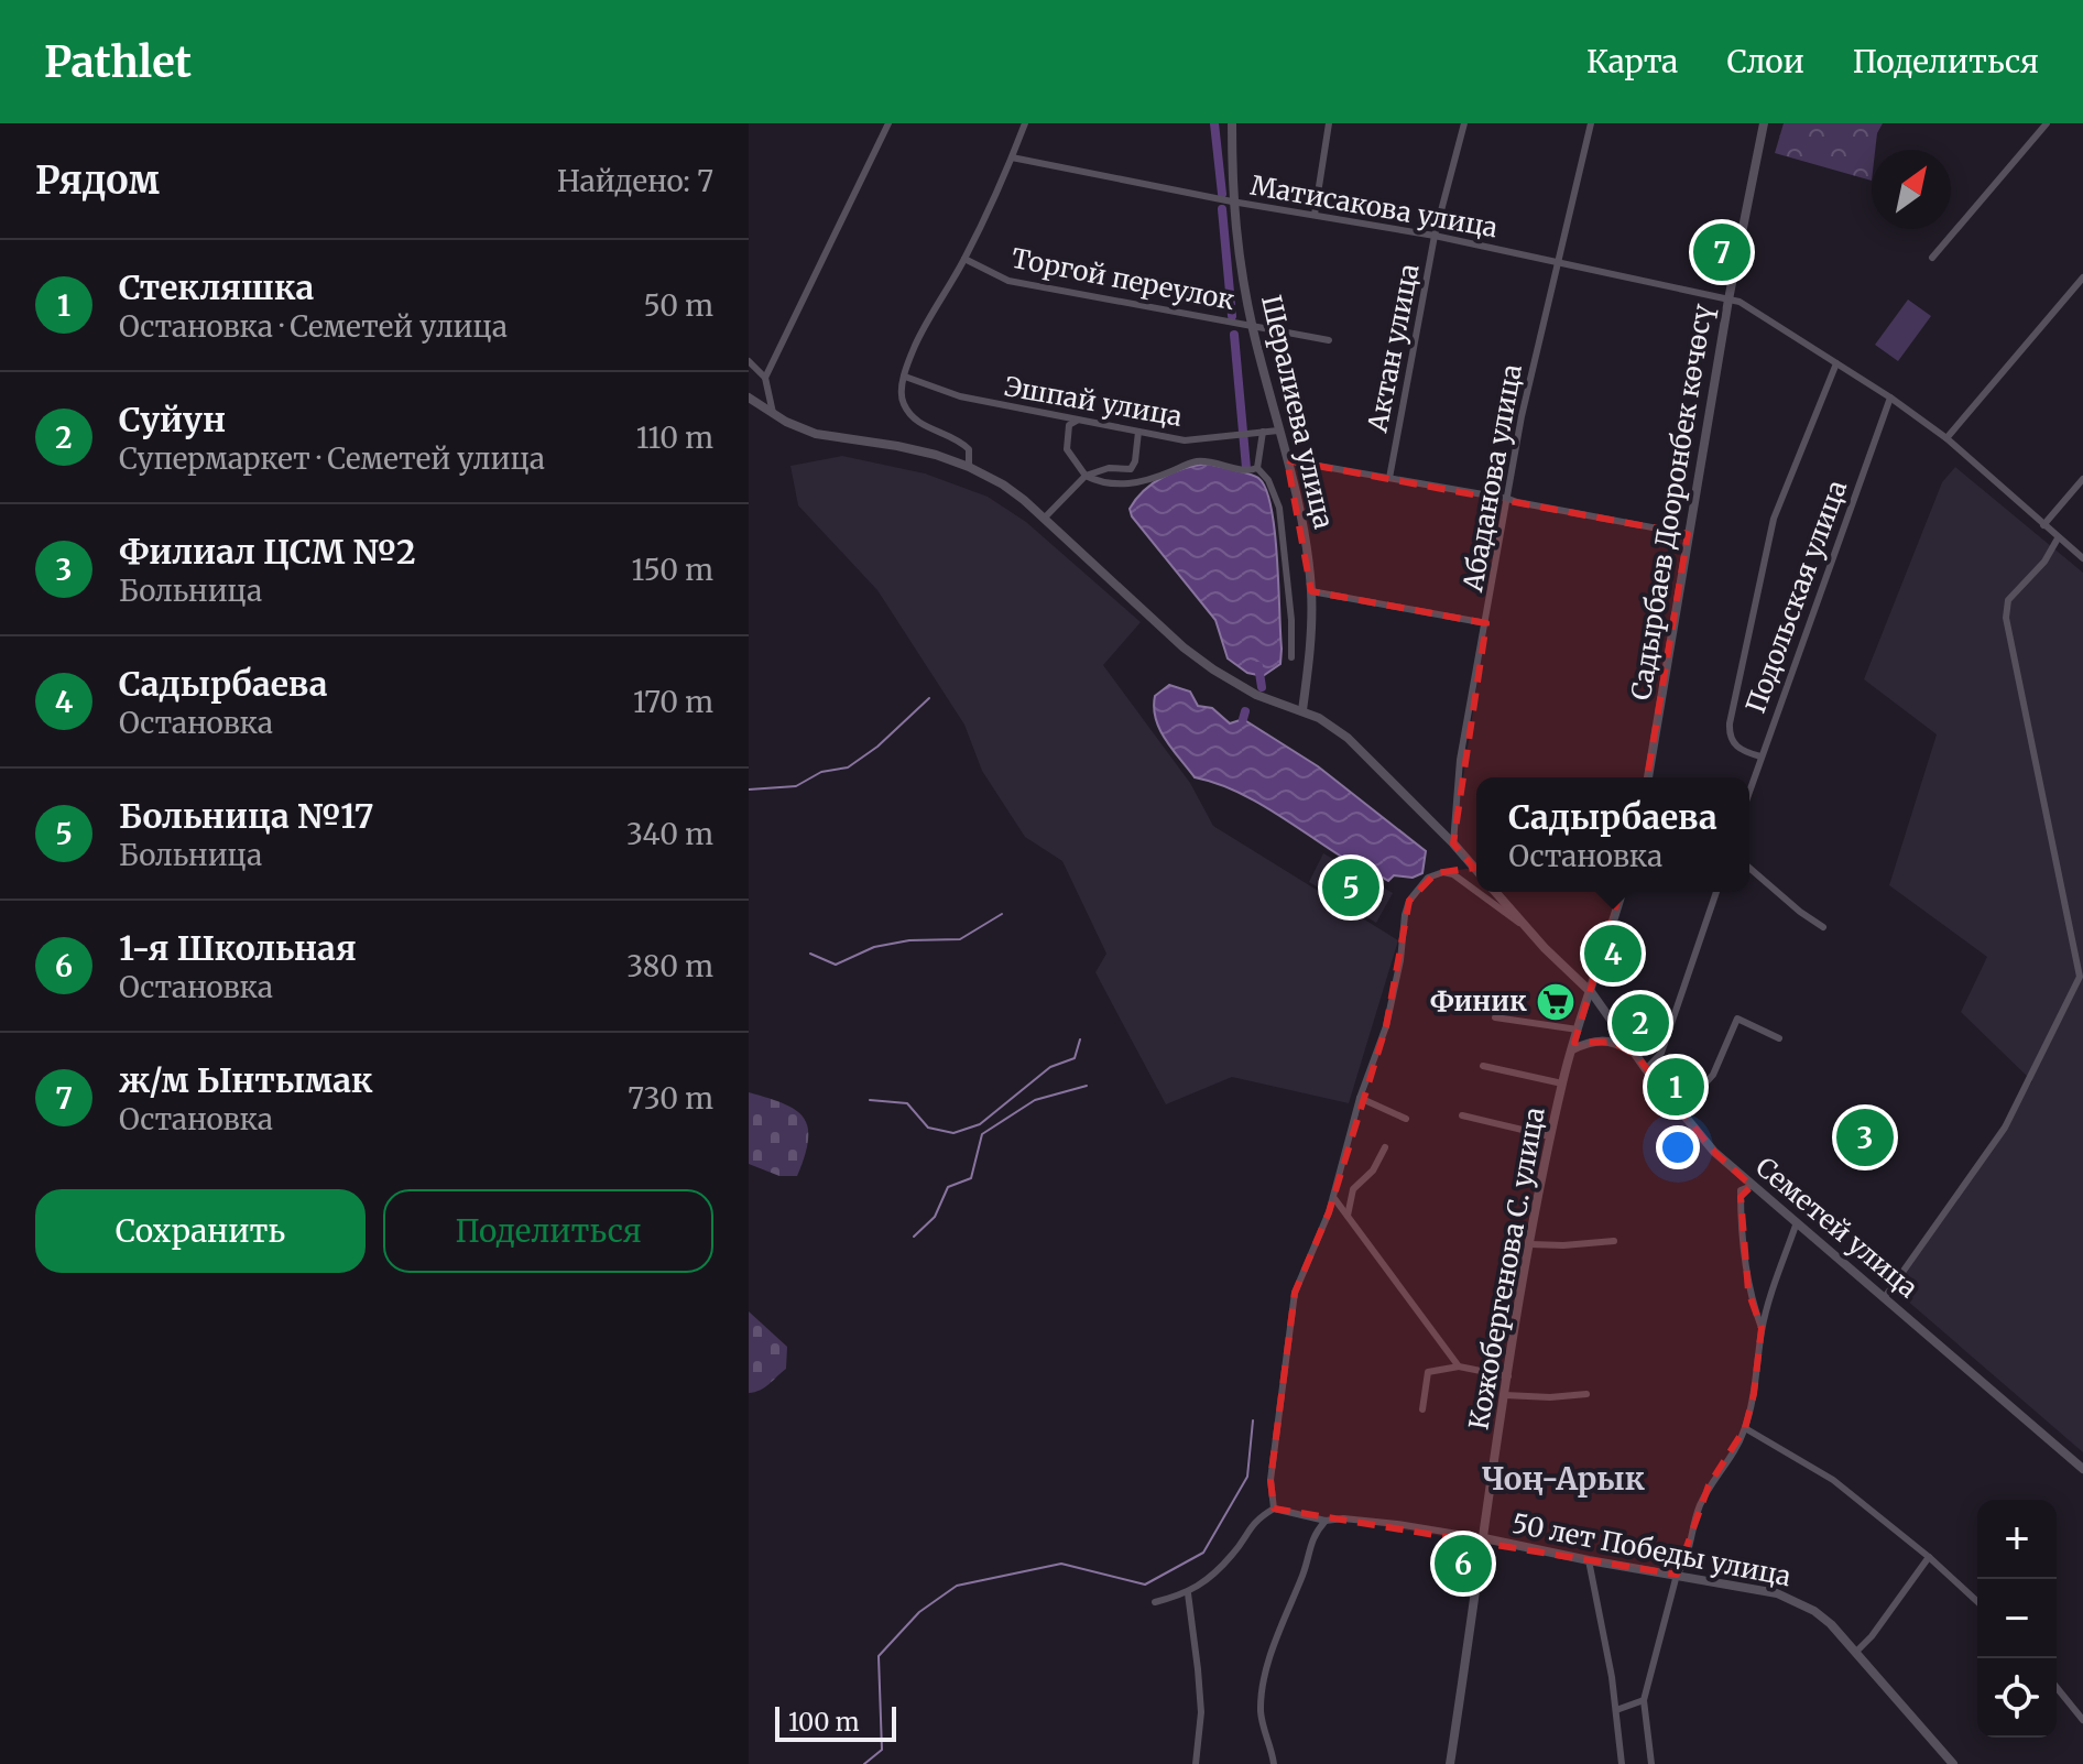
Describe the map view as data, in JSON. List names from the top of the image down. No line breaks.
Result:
{"streets":{"main road":["Шералиева улица","Садырбаев Дооронбек көчөсү","Семетей улица","Кожобергенова С. улица","50 лет Победы улица"],"street":["Матисакова улица","Торгой переулок","Актан улица","Эшпай улица","Абаданова улица","Подольская улица"]},"crossings":[["Матисакова улица","Актан улица"],["Матисакова улица","Шералиева улица"],["Матисакова улица","Абаданова улица"],["Матисакова улица","Садырбаев Дооронбек көчөсү"],["Матисакова улица","Подольская улица"],["Торгой переулок","Шералиева улица"],["Эшпай улица","Шералиева улица"],["Семетей улица","Кожобергенова С. улица"],["Кожобергенова С. улица","50 лет Победы улица"]],"districts":["Чоң-Арык"],"places":{"supermarket":["Финик"]},"scale_bar":"100 m","north":"top right","page":{"header":"Pathlet","nav":["Карта","Слои","Поделиться"],"heading":["Рядом","Найдено: 7"],"pins":["7","5","4","2","1","3","6"],"list":[{"mark":"1","name":"Стекляшка","note":"Остановка · Семетей улица","value":"50 m"},{"mark":"2","name":"Суйун","note":"Супермаркет · Семетей улица","value":"110 m"},{"mark":"3","name":"Филиал ЦСМ №2","note":"Больница","value":"150 m"},{"mark":"4","name":"Садырбаева","note":"Остановка","value":"170 m"},{"mark":"5","name":"Больница №17","note":"Больница","value":"340 m"},{"mark":"6","name":"1-я Школьная","note":"Остановка","value":"380 m"},{"mark":"7","name":"ж/м Ынтымак","note":"Остановка","value":"730 m"}],"popup":["Садырбаева","Остановка"],"buttons":["Сохранить","Поделиться"],"map_buttons":["+","−"],"scale":"100 m"}}
